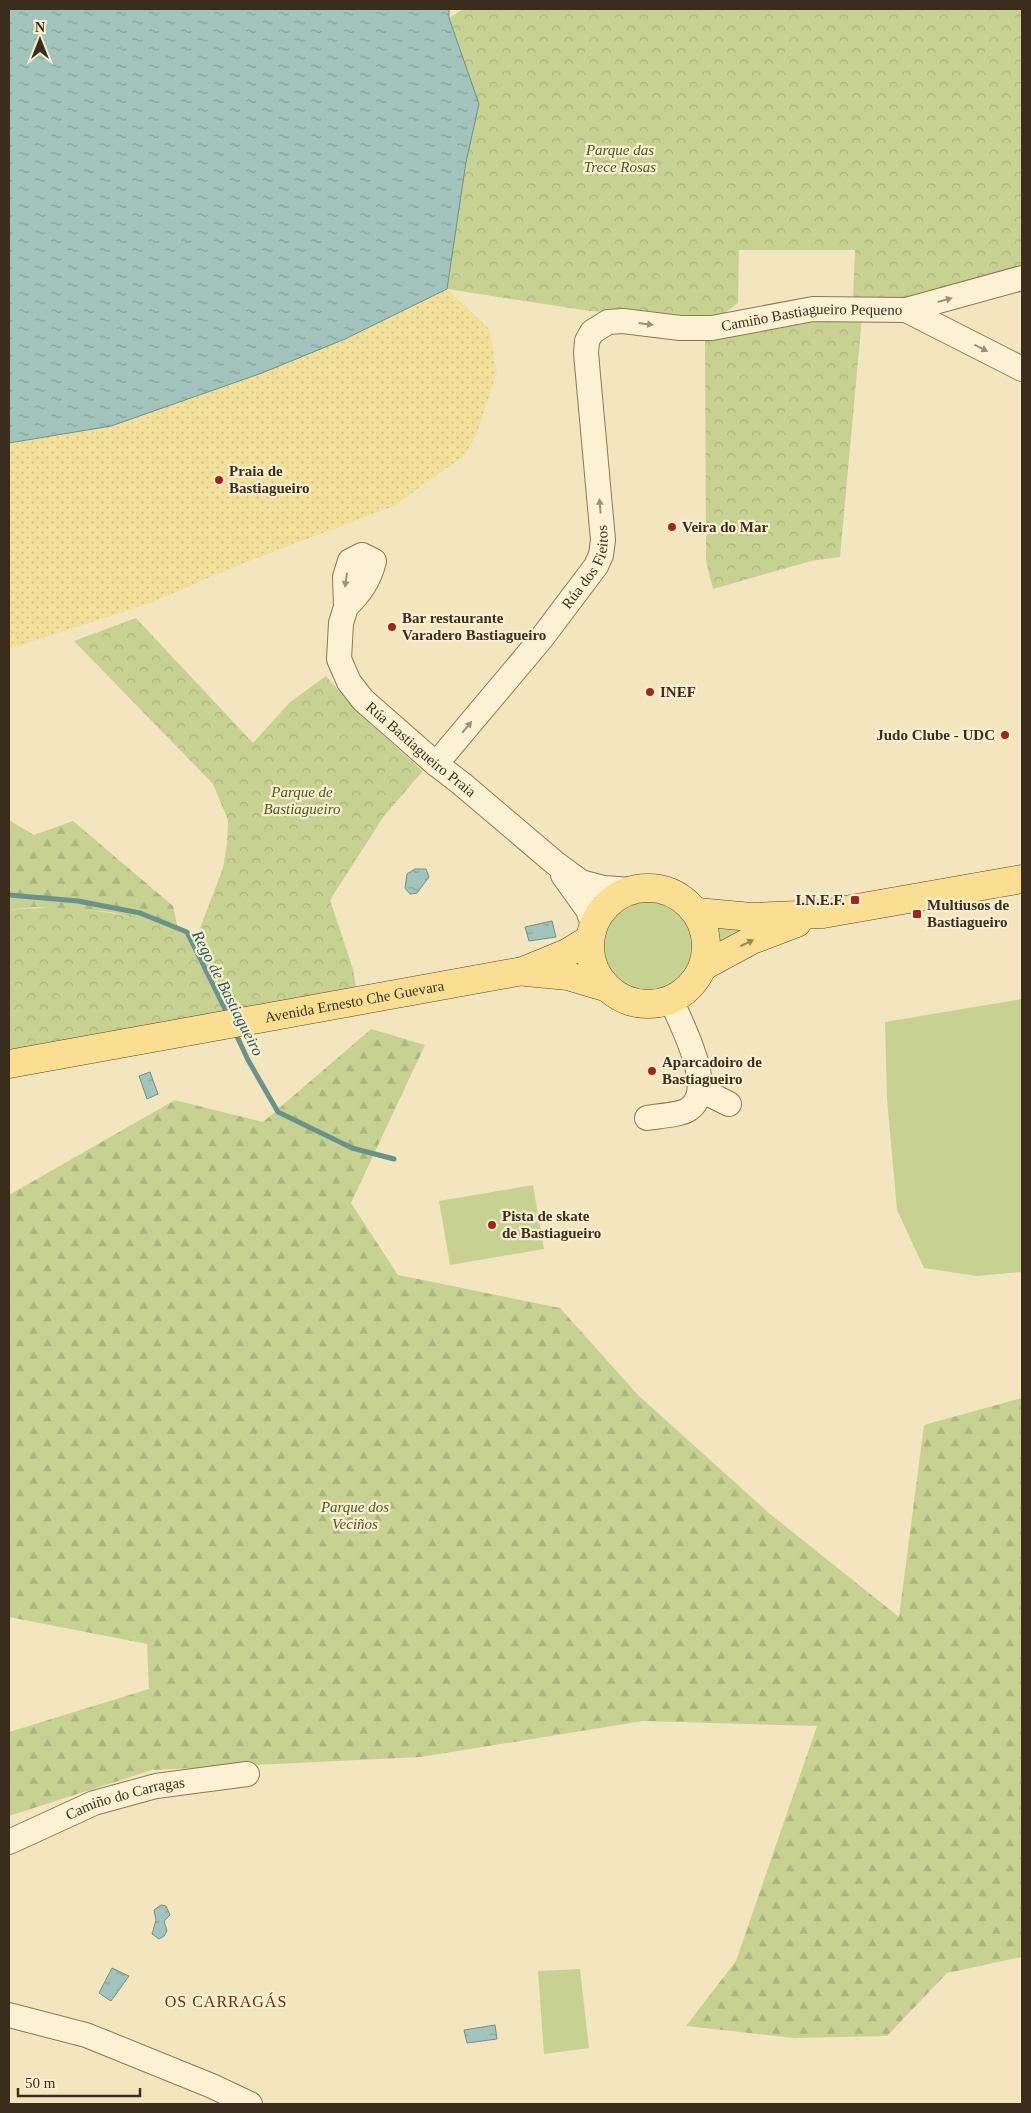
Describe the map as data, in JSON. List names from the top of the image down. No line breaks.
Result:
{"streets":{"main road":["Avenida Ernesto Che Guevara"],"street":["Camiño Bastiagueiro Pequeno","Rúa dos Fieitos","Rúa Bastiagueiro Praia","Camiño do Carragas"]},"crossings":[["Camiño Bastiagueiro Pequeno","Rúa dos Fieitos"],["Rúa dos Fieitos","Rúa Bastiagueiro Praia"]],"one_way":["Camiño Bastiagueiro Pequeno","Rúa dos Fieitos"],"districts":["OS CARRAGÁS"],"water":["Rego de Bastiagueiro"],"parks":["Parque das Trece Rosas","Parque de Bastiagueiro","Parque dos Veciños"],"places":{"other":["Praia de Bastiagueiro","Veira do Mar","Bar restaurante Varadero Bastiagueiro","INEF","Judo Clube - UDC","Aparcadoiro de Bastiagueiro","Pista de skate de Bastiagueiro"],"transit":["I.N.E.F.","Multiusos de Bastiagueiro"]},"scale_bar":"50 m","north":"top"}
